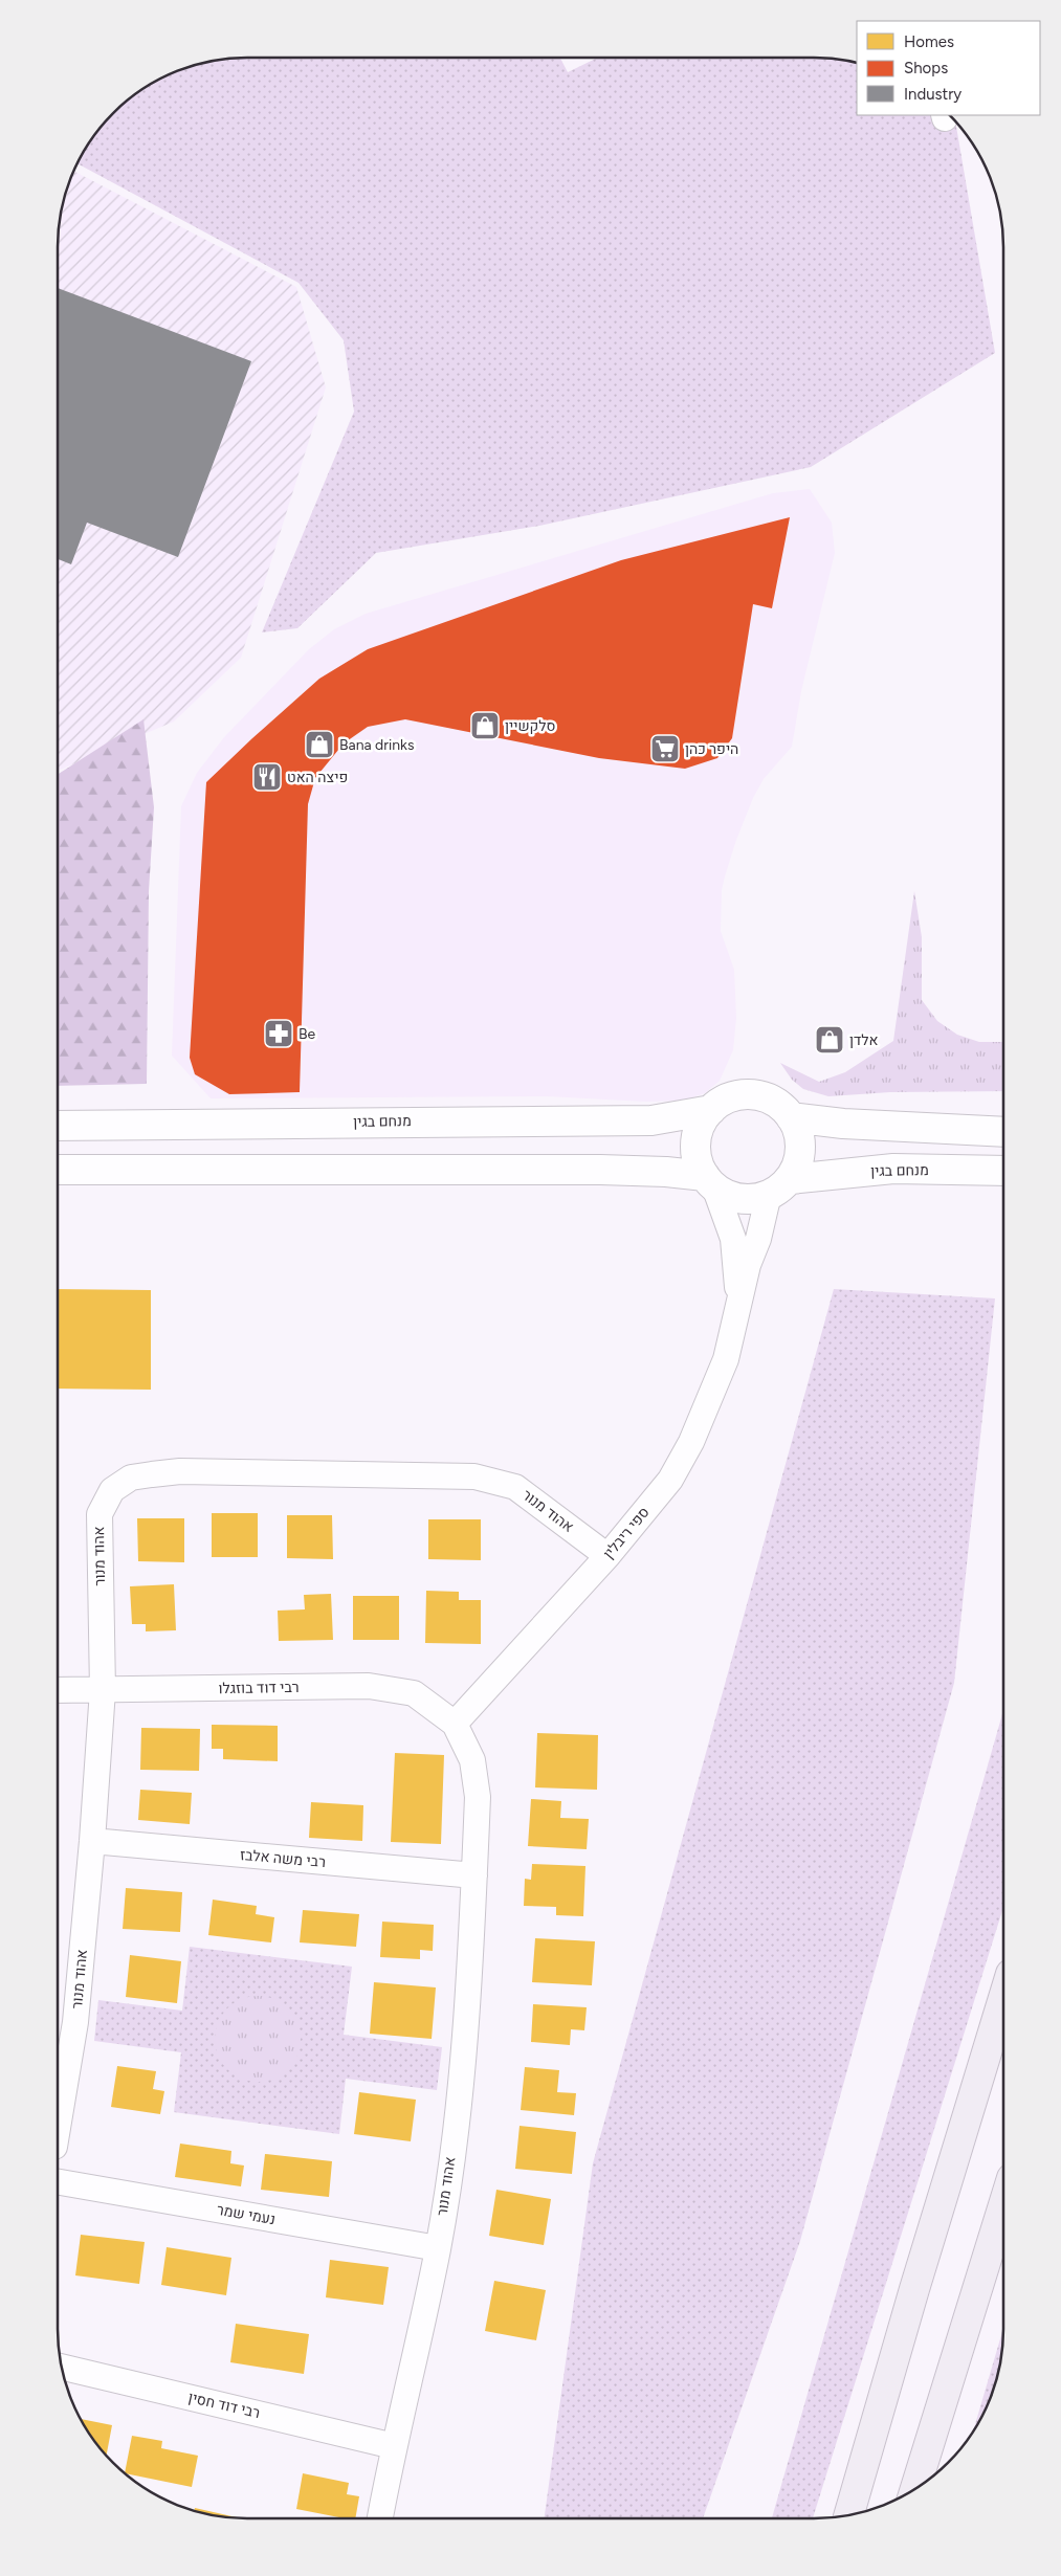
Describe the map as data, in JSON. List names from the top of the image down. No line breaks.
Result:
{"streets":{"main road":["מנחם בגין"],"street":["אהוד מנור","ספי ריבלין","רבי דוד בוזגלו","רבי משה אלבז","נעמי שמר","רבי דוד חסין"]},"crossings":[["מנחם בגין","ספי ריבלין"],["אהוד מנור","ספי ריבלין"],["אהוד מנור","רבי דוד בוזגלו"],["אהוד מנור","רבי משה אלבז"],["אהוד מנור","נעמי שמר"],["אהוד מנור","רבי דוד חסין"],["ספי ריבלין","רבי דוד בוזגלו"]],"places":{"shop":["סלקשיין","Bana drinks","אלדן"],"supermarket":["היפר כהן"],"restaurant":["פיצה האט"],"pharmacy":["Be"]},"legend":["Homes","Shops","Industry"]}
